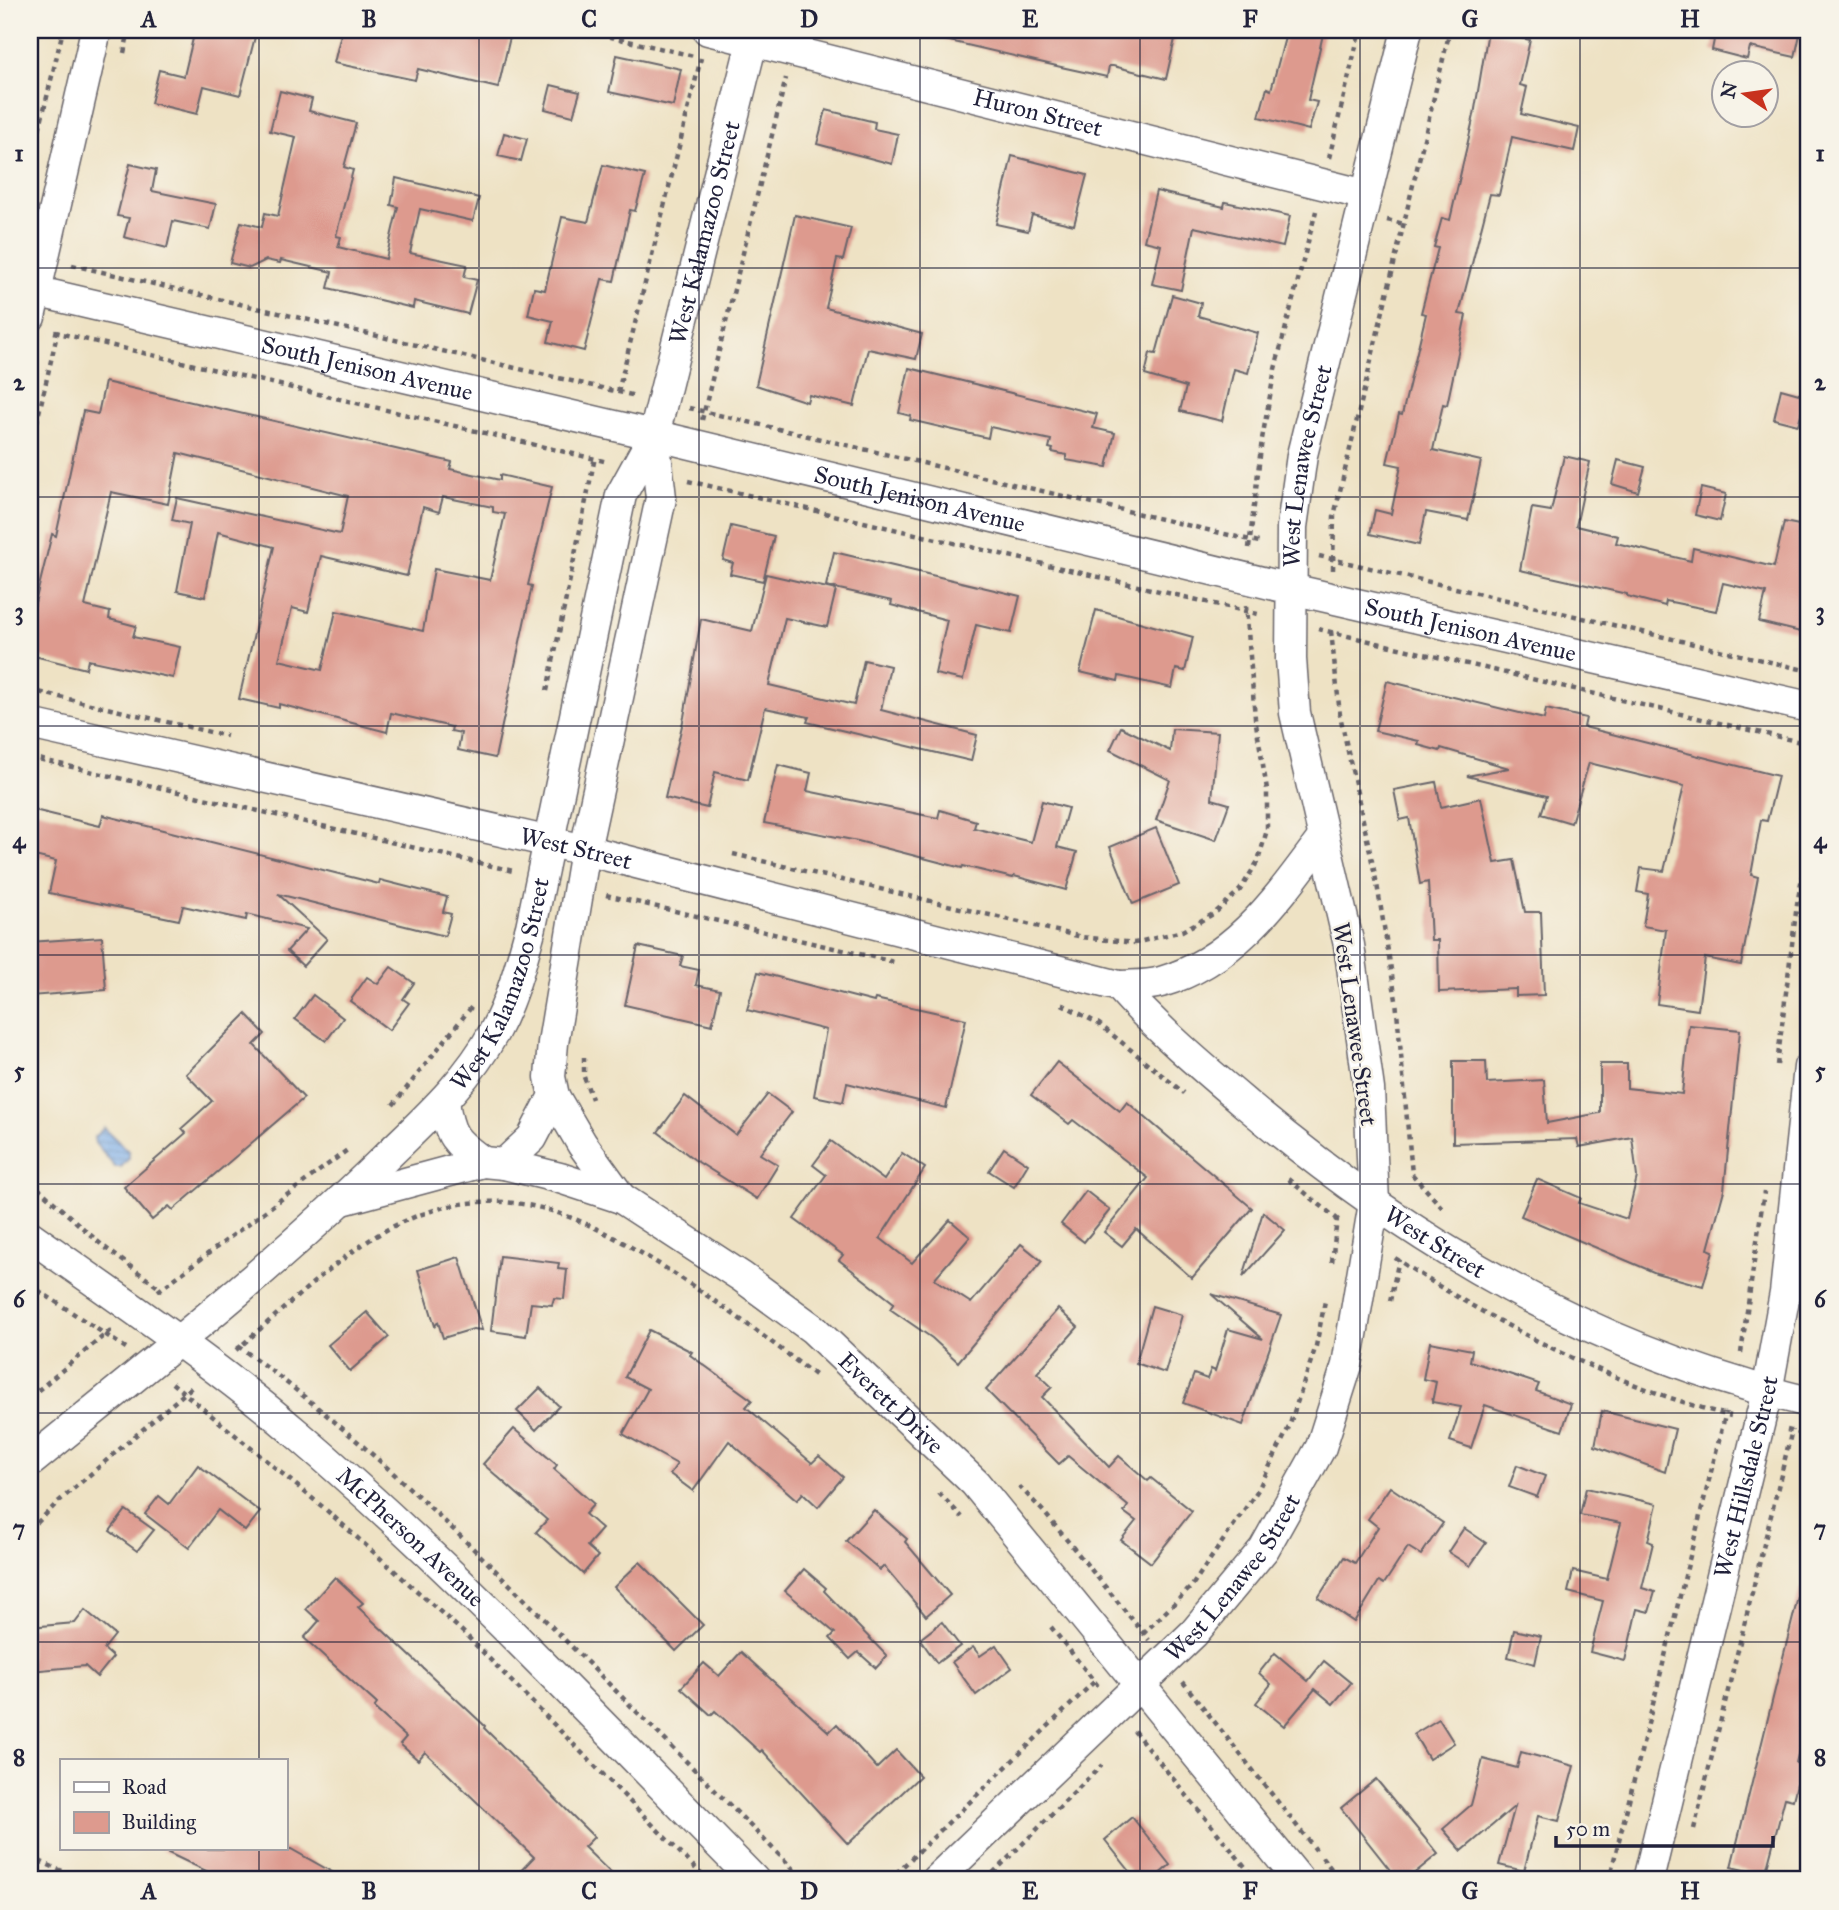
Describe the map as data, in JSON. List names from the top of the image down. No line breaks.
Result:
{"streets":{"street":["Huron Street","West Kalamazoo Street","South Jenison Avenue","West Lenawee Street","West Street","Everett Drive","West Hillsdale Street","McPherson Avenue"]},"crossings":[["Huron Street","West Kalamazoo Street"],["Huron Street","West Lenawee Street"],["West Kalamazoo Street","South Jenison Avenue"],["West Kalamazoo Street","West Street"],["West Kalamazoo Street","McPherson Avenue"],["South Jenison Avenue","West Lenawee Street"],["West Lenawee Street","West Street"],["West Lenawee Street","Everett Drive"],["West Street","West Hillsdale Street"]],"legend":["Road","Building"],"scale_bar":"50 m","north":"left","grid":{"columns":["A","B","C","D","E","F","G","H"],"rows":["1","2","3","4","5","6","7","8"]}}
